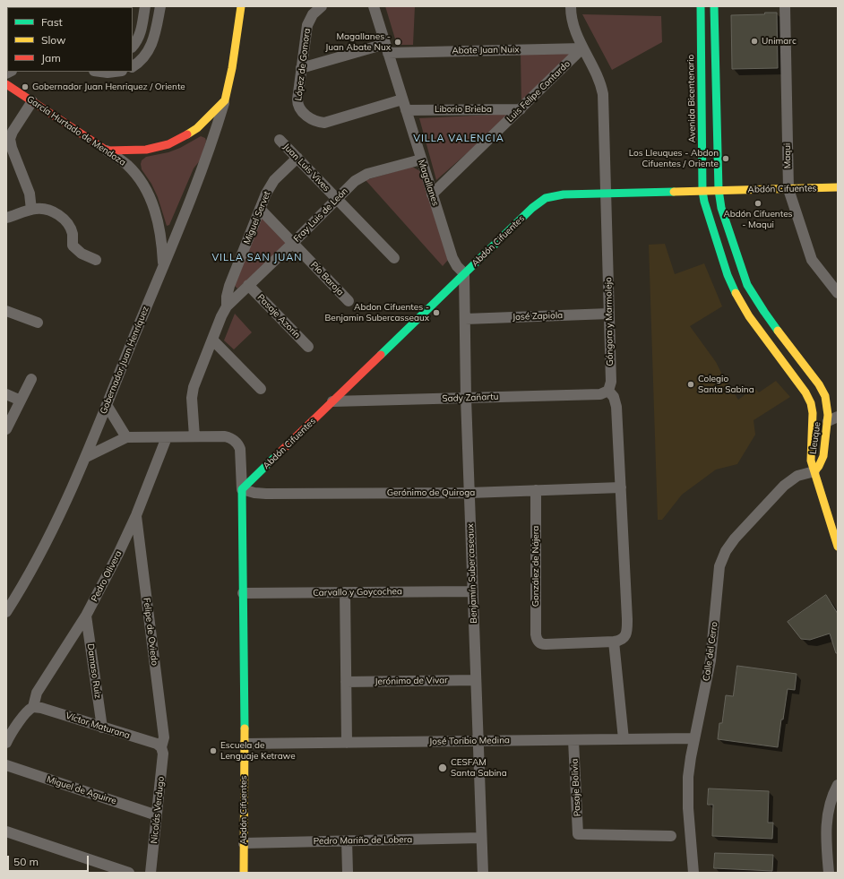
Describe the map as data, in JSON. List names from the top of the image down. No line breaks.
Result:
{"streets":{"street":["Abate Juan Nuix","López de Gomora","Luis Felipe Contardo","Avenida Bicentenario","Liborio Brieba","García Hurtado de Mendoza","Maqui","Juan Luis Vives","Magallanes","Abdón Cifuentes","Fray Luis de León","Miguel Servet","Pío Baroja","Pasaje Azorín","José Zapiola","Góngora y Marmolejo","Gobernador Juan Henríquez","Sady Zañartu","Lleuque","Gerónimo de Quiroga","González de Nájera","Benjamín Subercaseaux","Pedro Olivera","Carvallo y Goycochea","Felipe de Oviedo","Calle del Cerro","Damaso Ruiz","Jerónimo de Vivar","Víctor Maturana","José Toribio Medina","Pasaje Bolivia","Miguel de Aguirre","Nicolás Verdugo","Pedro Mariño de Lobera"]},"crossings":[["Abate Juan Nuix","López de Gomora"],["Abate Juan Nuix","Luis Felipe Contardo"],["Abate Juan Nuix","Magallanes"],["Abate Juan Nuix","Góngora y Marmolejo"],["López de Gomora","Liborio Brieba"],["Luis Felipe Contardo","Liborio Brieba"],["Luis Felipe Contardo","Magallanes"],["Luis Felipe Contardo","Góngora y Marmolejo"],["Avenida Bicentenario","Abdón Cifuentes"],["Avenida Bicentenario","Lleuque"],["Liborio Brieba","Magallanes"],["García Hurtado de Mendoza","Gobernador Juan Henríquez"],["Maqui","Abdón Cifuentes"],["Juan Luis Vives","Fray Luis de León"],["Juan Luis Vives","Miguel Servet"],["Magallanes","Abdón Cifuentes"],["Magallanes","Fray Luis de León"],["Magallanes","Benjamín Subercaseaux"],["Abdón Cifuentes","Fray Luis de León"],["Abdón Cifuentes","Góngora y Marmolejo"],["Abdón Cifuentes","Gobernador Juan Henríquez"],["Abdón Cifuentes","Sady Zañartu"],["Abdón Cifuentes","Lleuque"],["Abdón Cifuentes","Gerónimo de Quiroga"],["Abdón Cifuentes","Benjamín Subercaseaux"],["Abdón Cifuentes","Pedro Olivera"],["Abdón Cifuentes","Carvallo y Goycochea"],["Abdón Cifuentes","José Toribio Medina"],["Abdón Cifuentes","Pedro Mariño de Lobera"],["Fray Luis de León","Miguel Servet"],["Fray Luis de León","Pío Baroja"],["Fray Luis de León","Pasaje Azorín"],["Miguel Servet","Pío Baroja"],["José Zapiola","Góngora y Marmolejo"],["José Zapiola","Benjamín Subercaseaux"],["Góngora y Marmolejo","Sady Zañartu"],["Sady Zañartu","Benjamín Subercaseaux"],["Lleuque","Calle del Cerro"],["Gerónimo de Quiroga","González de Nájera"],["Gerónimo de Quiroga","Benjamín Subercaseaux"],["Benjamín Subercaseaux","Carvallo y Goycochea"],["Benjamín Subercaseaux","Jerónimo de Vivar"],["Benjamín Subercaseaux","José Toribio Medina"],["Benjamín Subercaseaux","Pedro Mariño de Lobera"],["Pedro Olivera","Felipe de Oviedo"],["Pedro Olivera","Damaso Ruiz"],["Pedro Olivera","Víctor Maturana"],["Felipe de Oviedo","Víctor Maturana"],["Felipe de Oviedo","Nicolás Verdugo"],["Calle del Cerro","José Toribio Medina"],["Damaso Ruiz","Víctor Maturana"],["Víctor Maturana","Nicolás Verdugo"],["José Toribio Medina","Pasaje Bolivia"],["Miguel de Aguirre","Nicolás Verdugo"]],"districts":["VILLA VALENCIA","VILLA SAN JUAN"],"places":["Unimarc","Magallanes - Juan Abate Nux","Gobernador Juan Henriquez / Oriente","Los Lleuques - Abdon Cifuentes / Oriente","Abdón Cifuentes - Maqui","Abdon Cifuentes - Benjamin Subercasseaux","Colegio Santa Sabina","Escuela de Lenguaje Ketrawe","CESFAM Santa Sabina"],"legend":["Fast","Slow","Jam"],"scale_bar":"50 m"}
